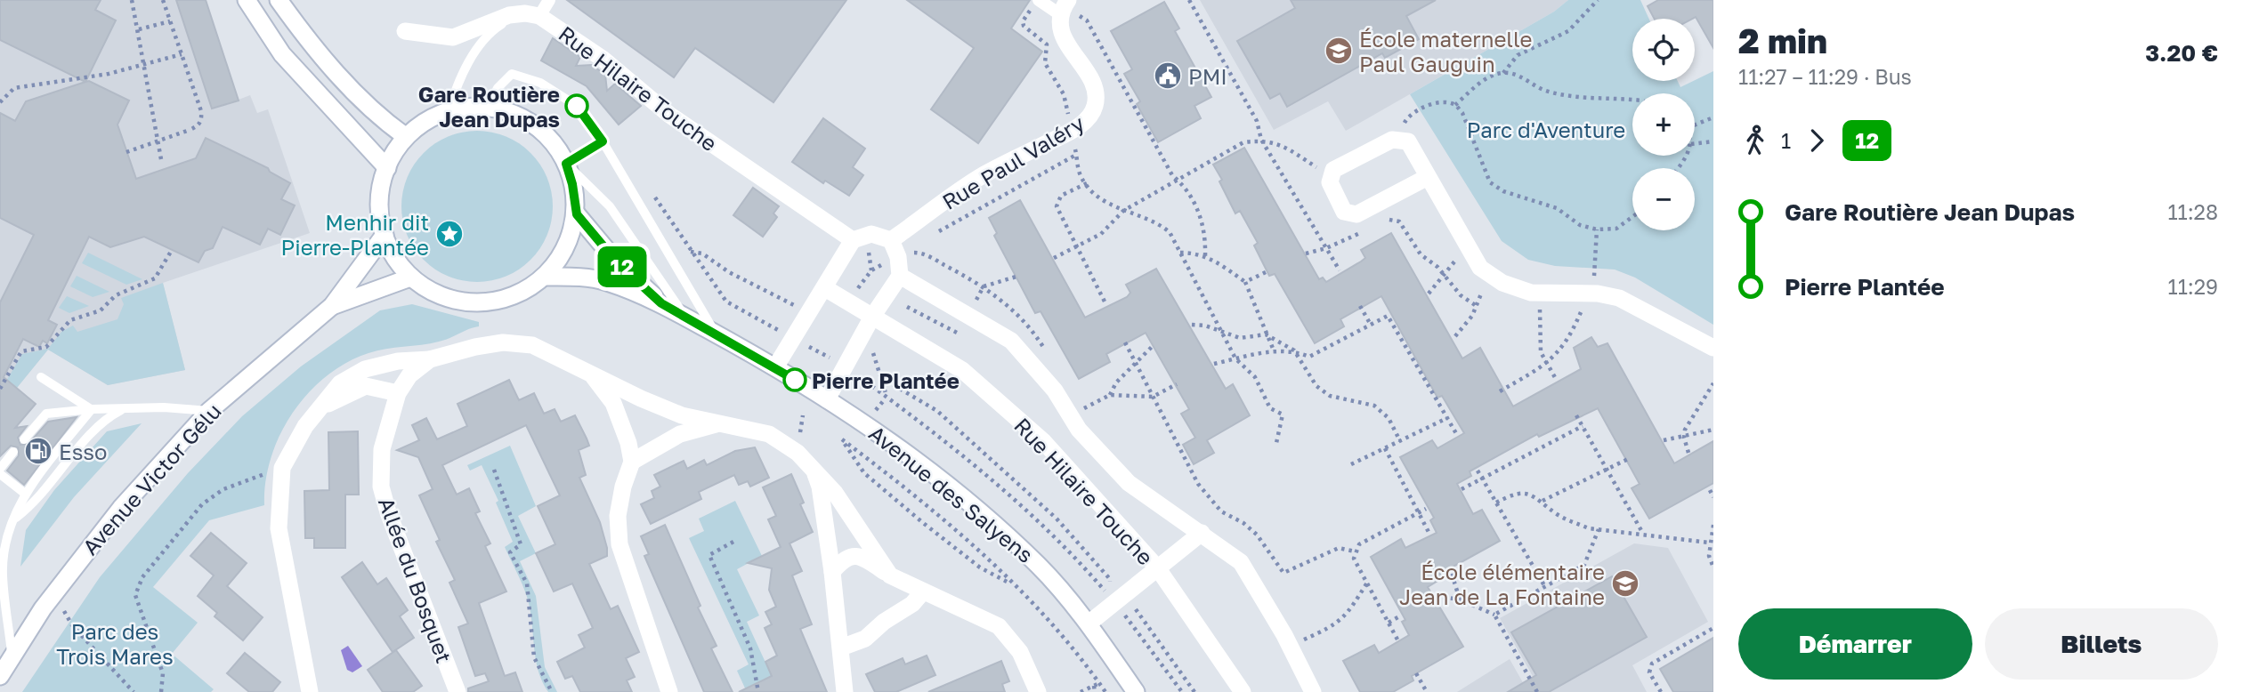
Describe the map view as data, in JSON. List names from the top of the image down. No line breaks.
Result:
{"streets":{"street":["Rue Hilaire Touche","Rue Paul Valéry","Avenue Victor Gélu","Avenue des Salyens","Allée du Bosquet"]},"crossings":[["Avenue Victor Gélu","Avenue des Salyens"]],"parks":["Parc d'Aventure","Parc des Trois Mares"],"places":{"school or university":["École maternelle Paul Gauguin","École élémentaire Jean de La Fontaine"],"public building":["PMI"],"other":["Gare Routière Jean Dupas","Pierre Plantée"],"place":["Menhir dit Pierre-Plantée"],"fuel station":["Esso"]},"lines":["bus line 12"],"page":{"on_map":"12","heading":["2 min","11:27 – 11:29 · Bus","3.20 €"],"map_buttons":["+","−"],"legs":["1","12"],"list":[{"name":"Gare Routière Jean Dupas","value":"11:28"},{"name":"Pierre Plantée","value":"11:29"}],"buttons":["Démarrer","Billets"]}}
